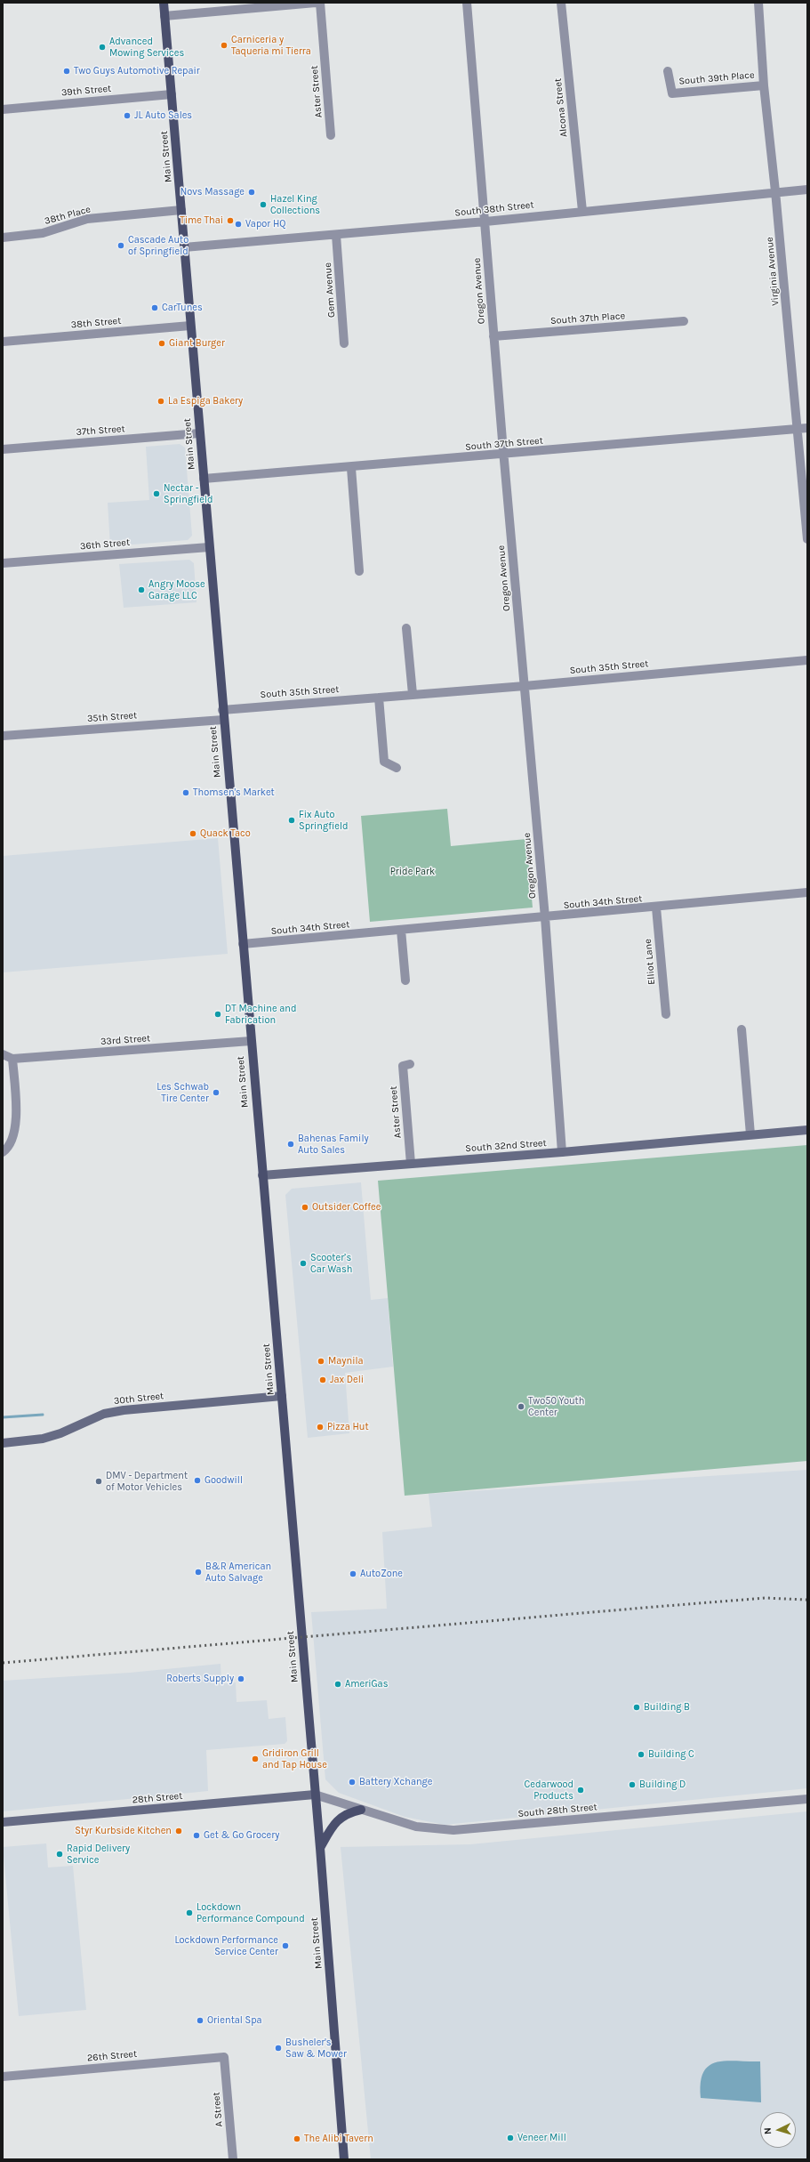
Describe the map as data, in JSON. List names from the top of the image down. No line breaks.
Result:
{"streets":{"main road":["Main Street"],"street":["South 39th Place","39th Street","Aster Street","Alcona Street","South 38th Street","38th Place","Virginia Avenue","Gem Avenue","Oregon Avenue","South 37th Place","38th Street","37th Street","South 37th Street","36th Street","South 35th Street","35th Street","South 34th Street","Elliot Lane","33rd Street","South 32nd Street","30th Street","28th Street","South 28th Street","26th Street","A Street"]},"crossings":[["South 39th Place","Virginia Avenue"],["39th Street","Main Street"],["Aster Street","South 32nd Street"],["Alcona Street","South 38th Street"],["Main Street","South 38th Street"],["Main Street","38th Place"],["Main Street","38th Street"],["Main Street","37th Street"],["Main Street","South 37th Street"],["Main Street","36th Street"],["Main Street","South 35th Street"],["Main Street","35th Street"],["Main Street","South 34th Street"],["Main Street","33rd Street"],["Main Street","South 32nd Street"],["Main Street","30th Street"],["Main Street","28th Street"],["Main Street","South 28th Street"],["South 38th Street","Virginia Avenue"],["South 38th Street","Gem Avenue"],["South 38th Street","Oregon Avenue"],["Virginia Avenue","South 37th Street"],["Oregon Avenue","South 37th Place"],["Oregon Avenue","South 37th Street"],["Oregon Avenue","South 35th Street"],["Oregon Avenue","South 34th Street"],["Oregon Avenue","South 32nd Street"],["South 34th Street","Elliot Lane"],["28th Street","South 28th Street"],["26th Street","A Street"]],"parks":["Pride Park"],"places":["Carniceria y Taqueria mi Tierra","Advanced Mowing Services","Two Guys Automotive Repair","JL Auto Sales","Novs Massage","Hazel King Collections","Time Thai","Vapor HQ","Cascade Auto of Springfield","CarTunes","Giant Burger","La Espiga Bakery","Nectar - Springfield","Angry Moose Garage LLC","Thomsen's Market","Fix Auto Springfield","Quack Taco","DT Machine and Fabrication","Les Schwab Tire Center","Bahenas Family Auto Sales","Outsider Coffee","Scooter’s Car Wash","Maynila","Jax Deli","Two50 Youth Center","Pizza Hut","Goodwill","DMV - Department of Motor Vehicles","B&R American Auto Salvage","AutoZone","Roberts Supply","AmeriGas","Building B","Building C","Gridiron Grill and Tap House","Battery Xchange","Building D","Cedarwood Products","Styr Kurbside Kitchen","Get & Go Grocery","Rapid Delivery Service","Lockdown Performance Compound","Lockdown Performance Service Center","Oriental Spa","Busheler's Saw & Mower","Veneer Mill","The Alibi Tavern"],"north":"left"}
